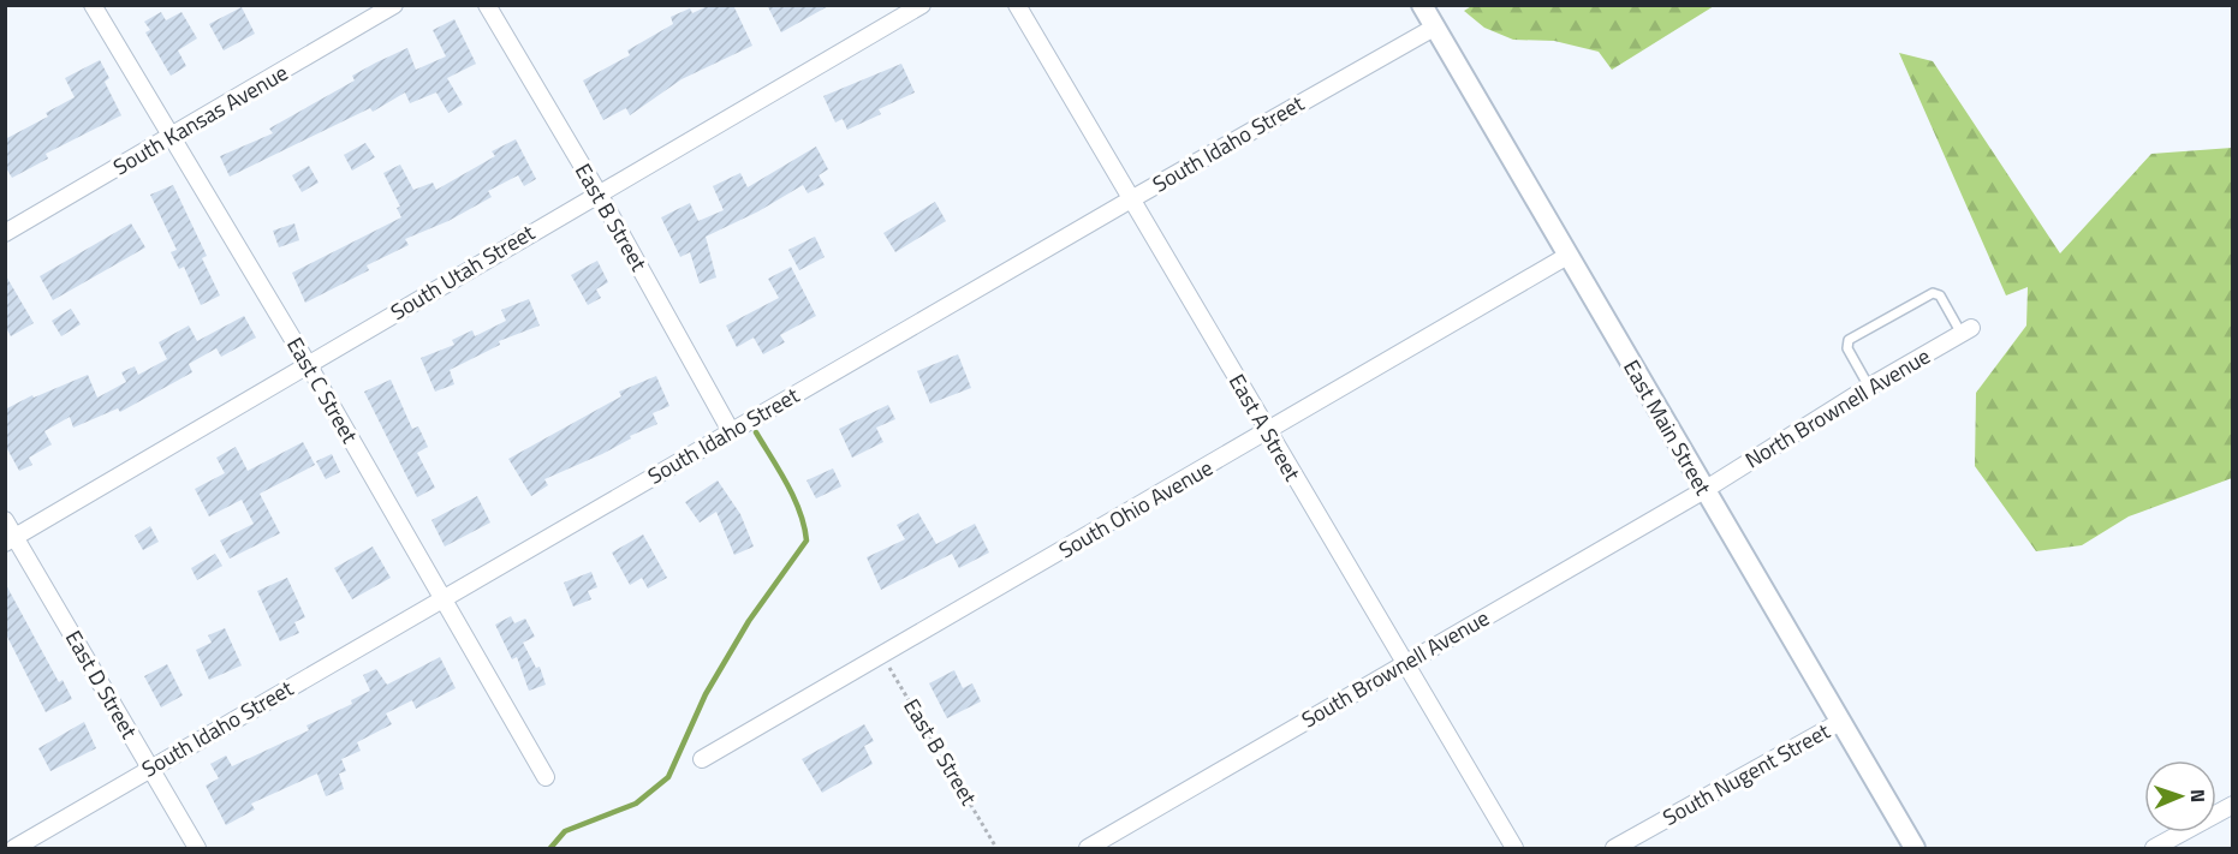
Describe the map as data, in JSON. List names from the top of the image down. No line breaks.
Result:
{"streets":{"street":["South Kansas Avenue","South Idaho Street","East B Street","South Utah Street","East C Street","North Brownell Avenue","East A Street","East Main Street","South Ohio Avenue","South Brownell Avenue","East D Street","South Nugent Street"]},"crossings":[["South Kansas Avenue","East C Street"],["South Idaho Street","East B Street"],["South Idaho Street","East C Street"],["South Idaho Street","East A Street"],["South Idaho Street","East Main Street"],["South Idaho Street","East D Street"],["East B Street","South Utah Street"],["East B Street","South Ohio Avenue"],["South Utah Street","East C Street"],["South Utah Street","East D Street"],["North Brownell Avenue","East Main Street"],["North Brownell Avenue","South Brownell Avenue"],["East A Street","South Ohio Avenue"],["East A Street","South Brownell Avenue"],["East Main Street","South Ohio Avenue"],["East Main Street","South Brownell Avenue"],["East Main Street","South Nugent Street"]],"north":"right"}
